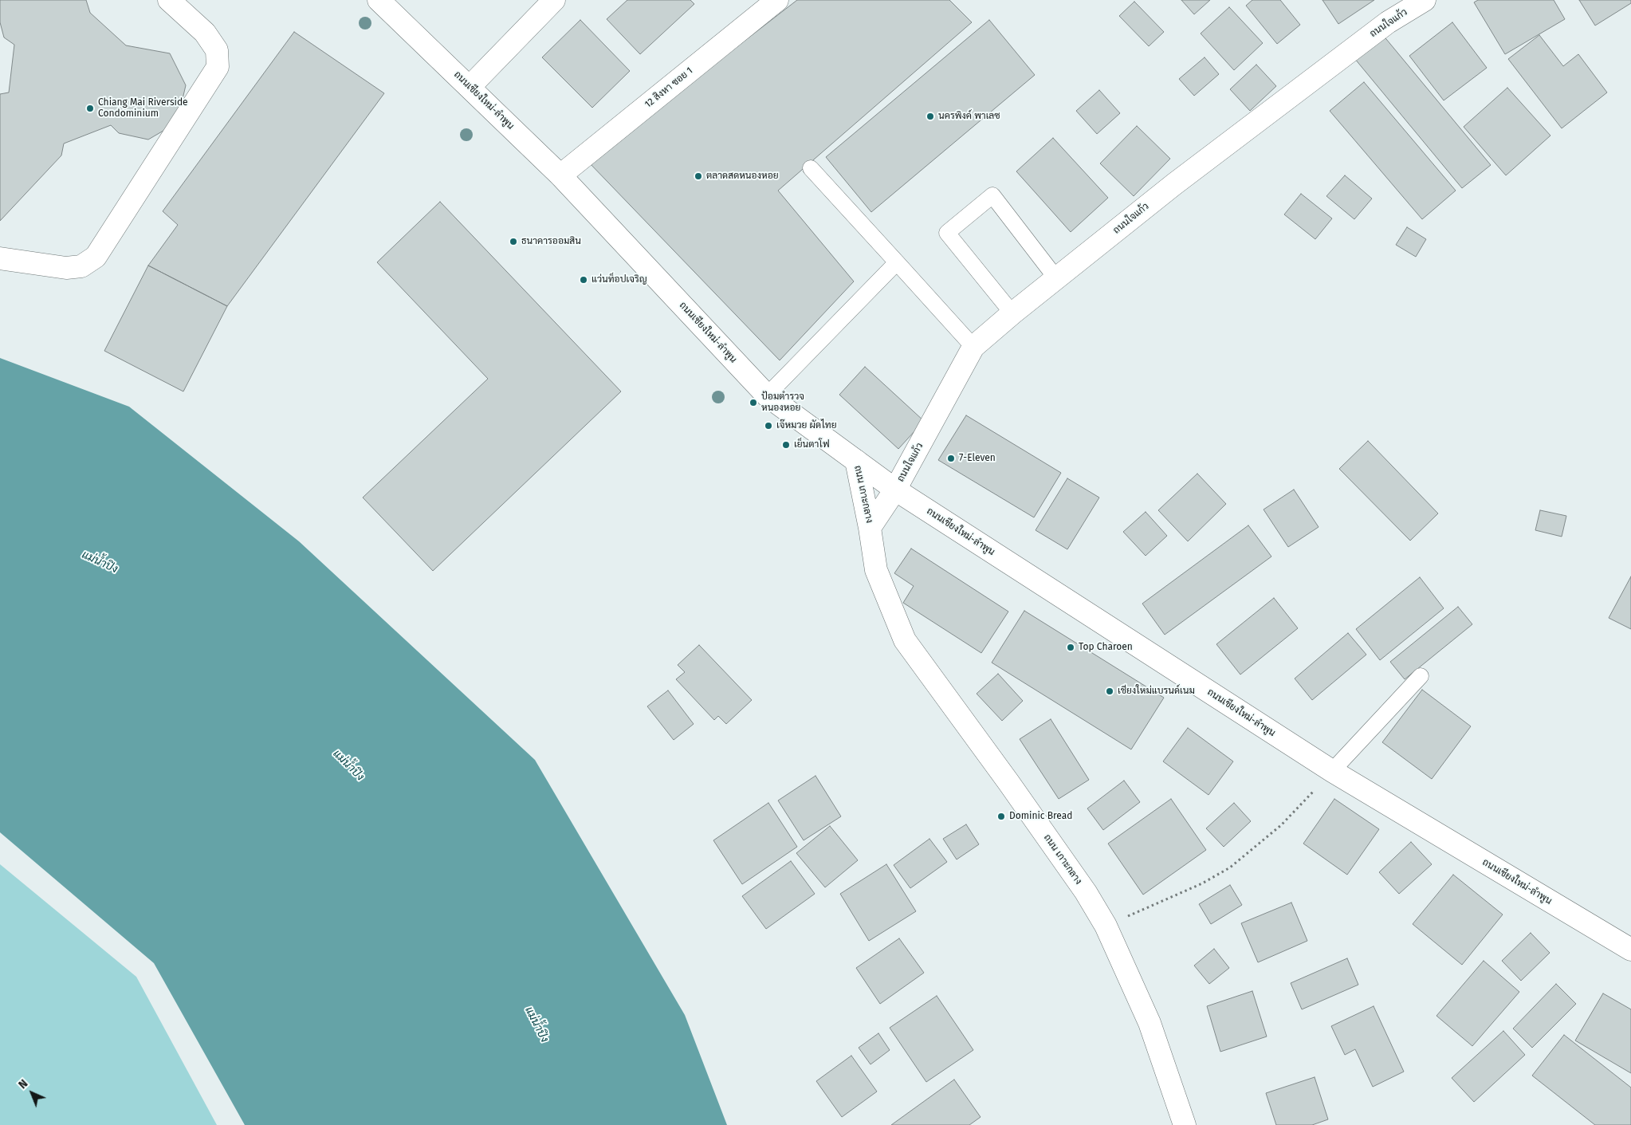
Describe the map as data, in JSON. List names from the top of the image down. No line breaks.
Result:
{"streets":{"street":["ถนนใจแก้ว","12 สิงหา ซอย 1","ถนนเชียงใหม่-ลำพูน","ถนน เกาะกลาง"]},"crossings":[["ถนนใจแก้ว","ถนนเชียงใหม่-ลำพูน"],["ถนนใจแก้ว","ถนน เกาะกลาง"],["12 สิงหา ซอย 1","ถนนเชียงใหม่-ลำพูน"],["ถนนเชียงใหม่-ลำพูน","ถนน เกาะกลาง"]],"water":["แม่น้ำปิง"],"places":["Chiang Mai Riverside Condominium","นครพิงค์ พาเลซ","ตลาดสดหนองหอย","ธนาคารออมสิน","แว่นท็อปเจริญ","ป้อมตำรวจ หนองหอย","เจ๊หมวย ผัดไทย","เย็นตาโฟ","7-Eleven","Top Charoen","เชียงใหม่แบรนด์เนม","Dominic Bread"],"north":"top left"}
